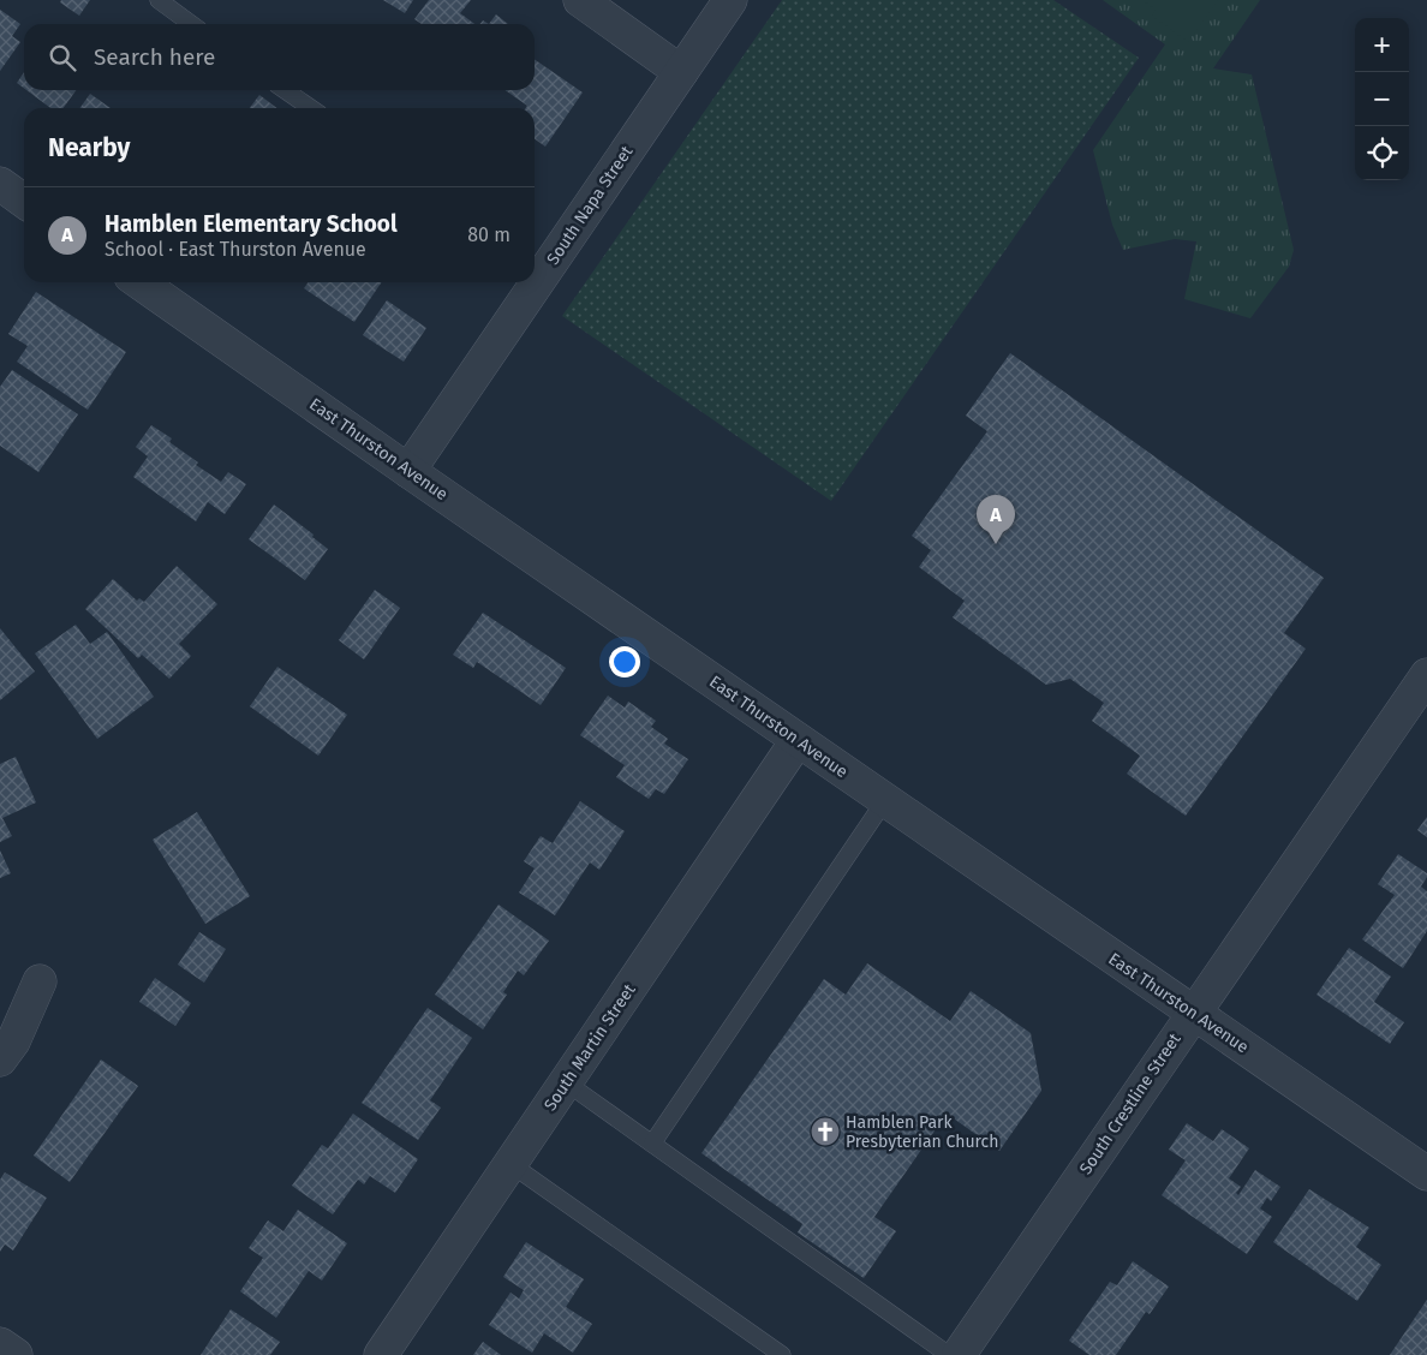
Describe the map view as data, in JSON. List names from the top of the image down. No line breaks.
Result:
{"streets":{"street":["South Napa Street","East Thurston Avenue","South Martin Street","South Crestline Street"]},"crossings":[["South Napa Street","East Thurston Avenue"],["East Thurston Avenue","South Martin Street"],["East Thurston Avenue","South Crestline Street"]],"places":{"church":["Hamblen Park Presbyterian Church"]},"page":{"map_buttons":["+","−"],"search":"Search here","heading":"Nearby","list":[{"mark":"A","name":"Hamblen Elementary School","note":"School · East Thurston Avenue","value":"80 m"}],"pins":"A"}}
